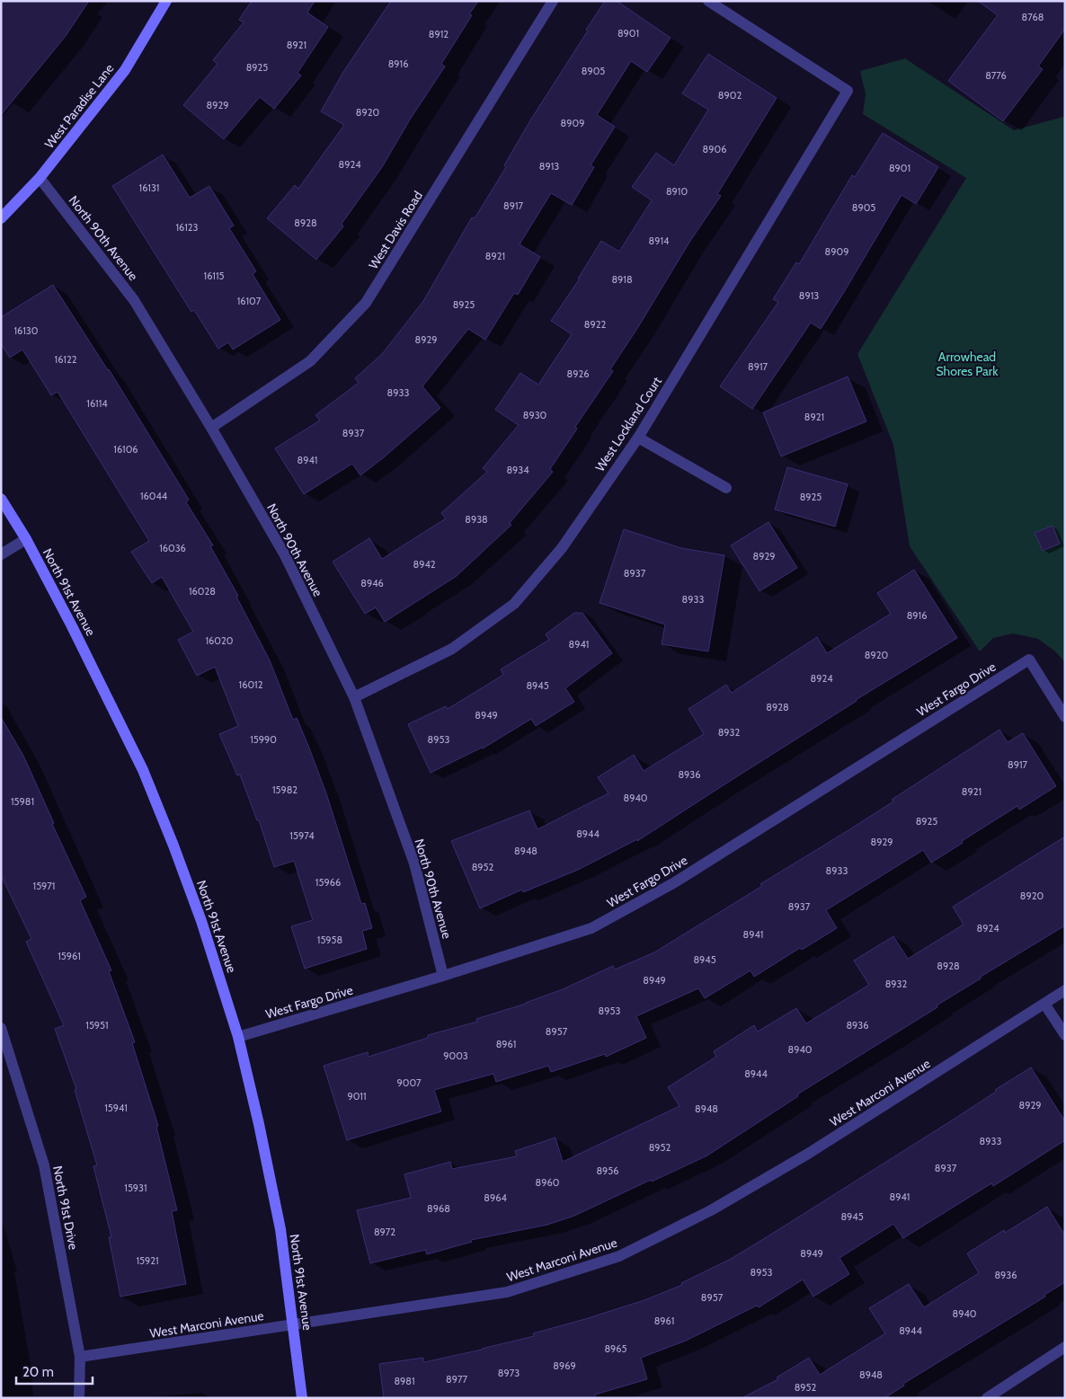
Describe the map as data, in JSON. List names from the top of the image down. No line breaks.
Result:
{"streets":{"main road":["West Paradise Lane","North 91st Avenue"],"street":["West Davis Road","North 90th Avenue","West Lockland Court","West Fargo Drive","West Marconi Avenue","North 91st Drive"]},"crossings":[["West Paradise Lane","North 90th Avenue"],["West Davis Road","North 90th Avenue"],["North 90th Avenue","West Lockland Court"],["North 90th Avenue","West Fargo Drive"],["North 91st Avenue","West Fargo Drive"],["North 91st Avenue","West Marconi Avenue"],["West Marconi Avenue","North 91st Drive"]],"parks":["Arrowhead Shores Park"],"house_numbers":["8768","8901","8912","8921","8916","8925","8905","8776","8902","8929","8920","8909","8906","8924","8913","8901","16131","8910","8917","8905","8928","16123","8914","8909","8921","16115","8918","8913","16107","8925","8922","16130","8929","16122","8917","8926","8933","16114","8930","8921","8937","16106","8941","8934","16044","8925","8938","16036","8929","8942","8937","8946","16028","8933","8916","16020","8941","8920","8924","16012","8945","8928","8949","8932","15990","8953","8917","8936","15982","8921","8940","15981","8925","8944","15974","8929","8948","8952","8933","15966","15971","8920","8937","8924","8941","15958","15961","8945","8928","8949","8932","8953","15951","8936","8957","8961","8940","9003","8944","9007","9011","8929","15941","8948","8933","8952","8937","8956","8960","15931","8941","8964","8968","8945","8972","8949","15921","8953","8936","8957","8940","8961","8944","8965","8969","8973","8948","8977","8981","8952"],"scale_bar":"20 m"}
